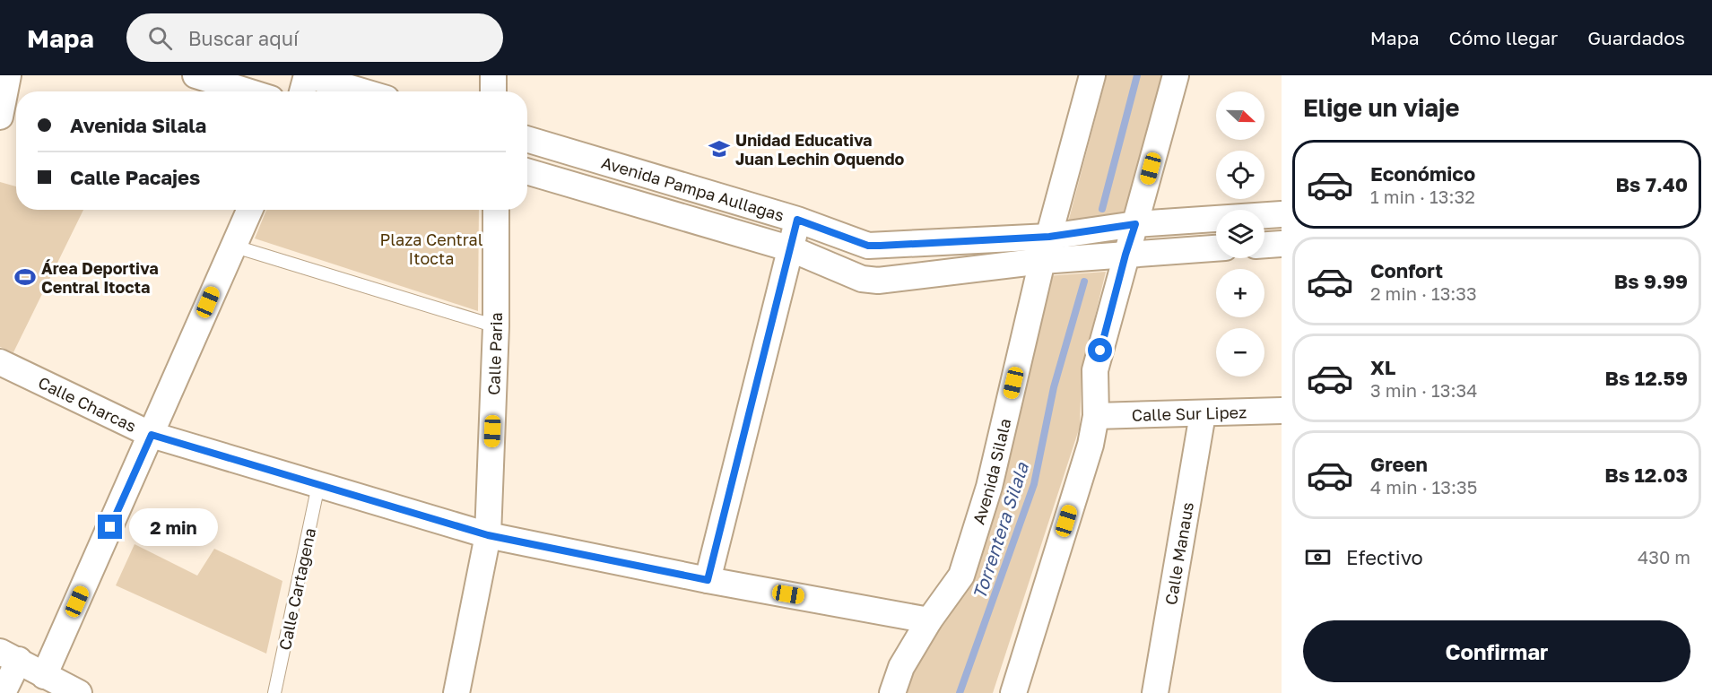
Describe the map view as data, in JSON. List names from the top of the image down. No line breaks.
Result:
{"streets":{"street":["Avenida Pampa Aullagas","Calle Paria","Calle Charcas","Calle Sur Lipez","Avenida Silala","Calle Manaus"],"lane":["Calle Cartagena"]},"crossings":[["Avenida Pampa Aullagas","Avenida Silala"],["Calle Paria","Calle Charcas"],["Calle Charcas","Avenida Silala"],["Calle Charcas","Calle Cartagena"],["Calle Sur Lipez","Calle Manaus"]],"water":["Torrentera Silala"],"parks":["Plaza Central Itocta"],"places":{"school or university":["Unidad Educativa Juan Lechin Oquendo"],"sports":["Área Deportiva Central Itocta"]},"north":"right","page":{"header":"Mapa","search":"Buscar aquí","nav":["Mapa","Cómo llegar","Guardados"],"heading":"Elige un viaje","map_buttons":["+","−"],"banner":["Avenida Silala","Calle Pacajes"],"list":[{"name":"Económico","note":"1 min · 13:32","value":"Bs 7.40"},{"name":"Confort","note":"2 min · 13:33","value":"Bs 9.99"},{"name":"XL","note":"3 min · 13:34","value":"Bs 12.59"},{"name":"Green","note":"4 min · 13:35","value":"Bs 12.03"}],"bubble":"2 min","pay":["Efectivo","430 m"],"buttons":"Confirmar"}}
